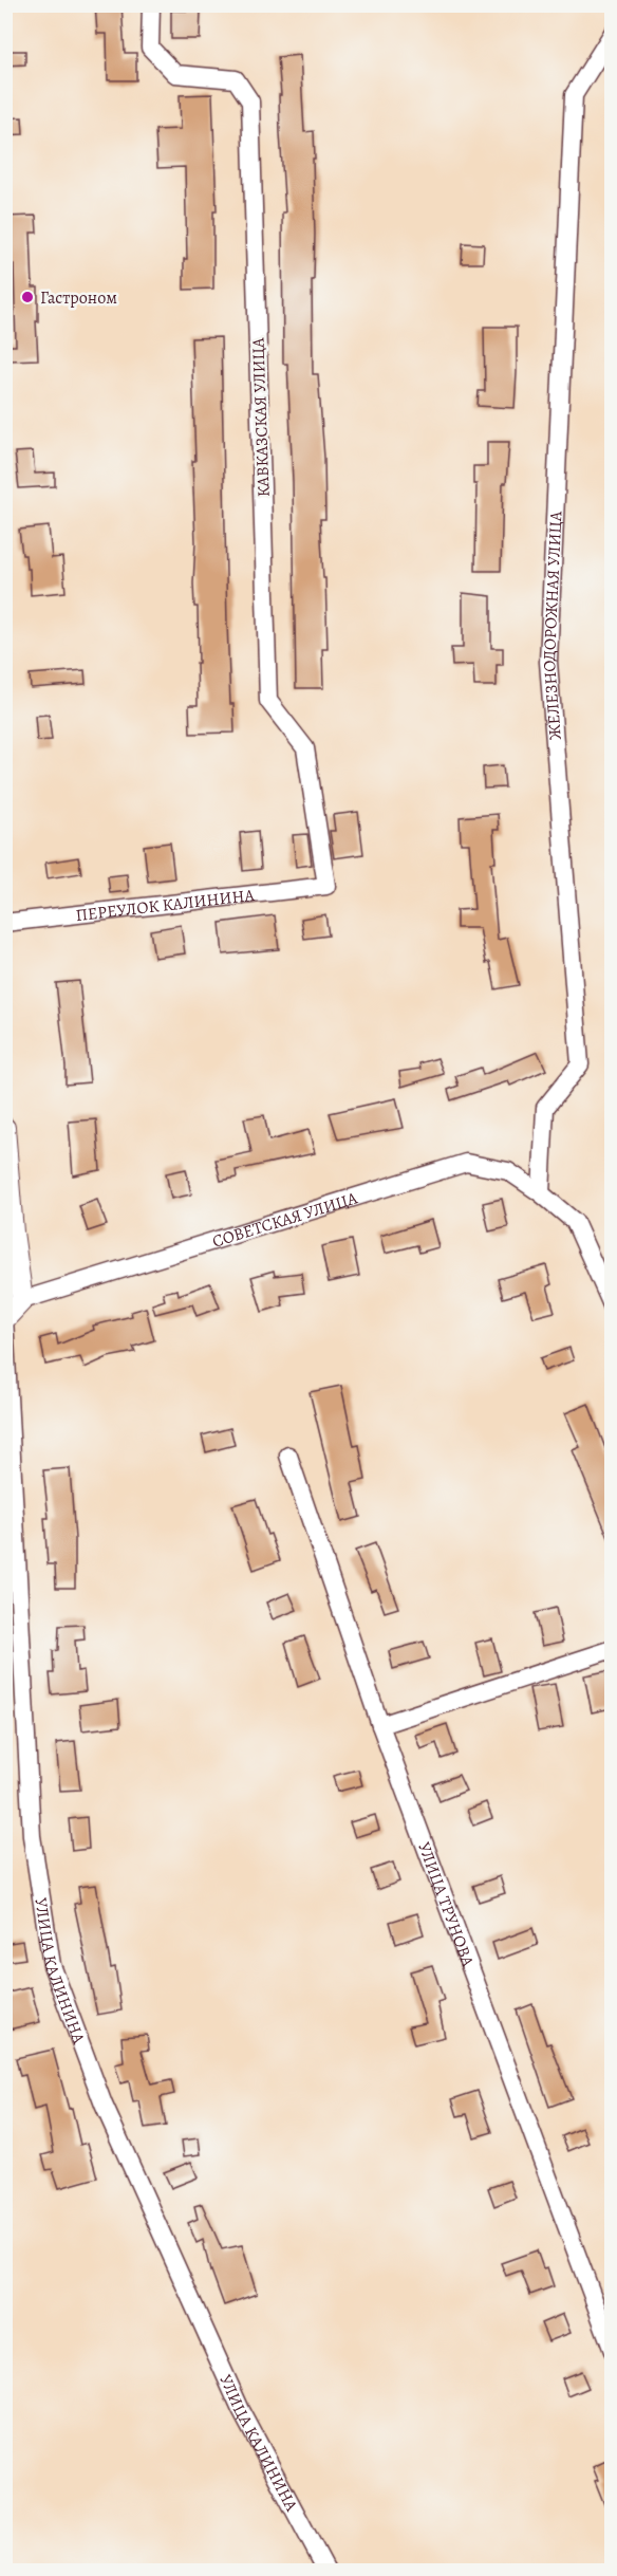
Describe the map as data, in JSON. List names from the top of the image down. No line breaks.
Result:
{"streets":{"street":["КАВКАЗСКАЯ УЛИЦА","ЖЕЛЕЗНОДОРОЖНАЯ УЛИЦА","ПЕРЕУЛОК КАЛИНИНА","СОВЕТСКАЯ УЛИЦА","УЛИЦА ТРУНОВА","УЛИЦА КАЛИНИНА"]},"crossings":[["КАВКАЗСКАЯ УЛИЦА","ПЕРЕУЛОК КАЛИНИНА"],["ЖЕЛЕЗНОДОРОЖНАЯ УЛИЦА","СОВЕТСКАЯ УЛИЦА"]],"places":["Гастроном"]}
